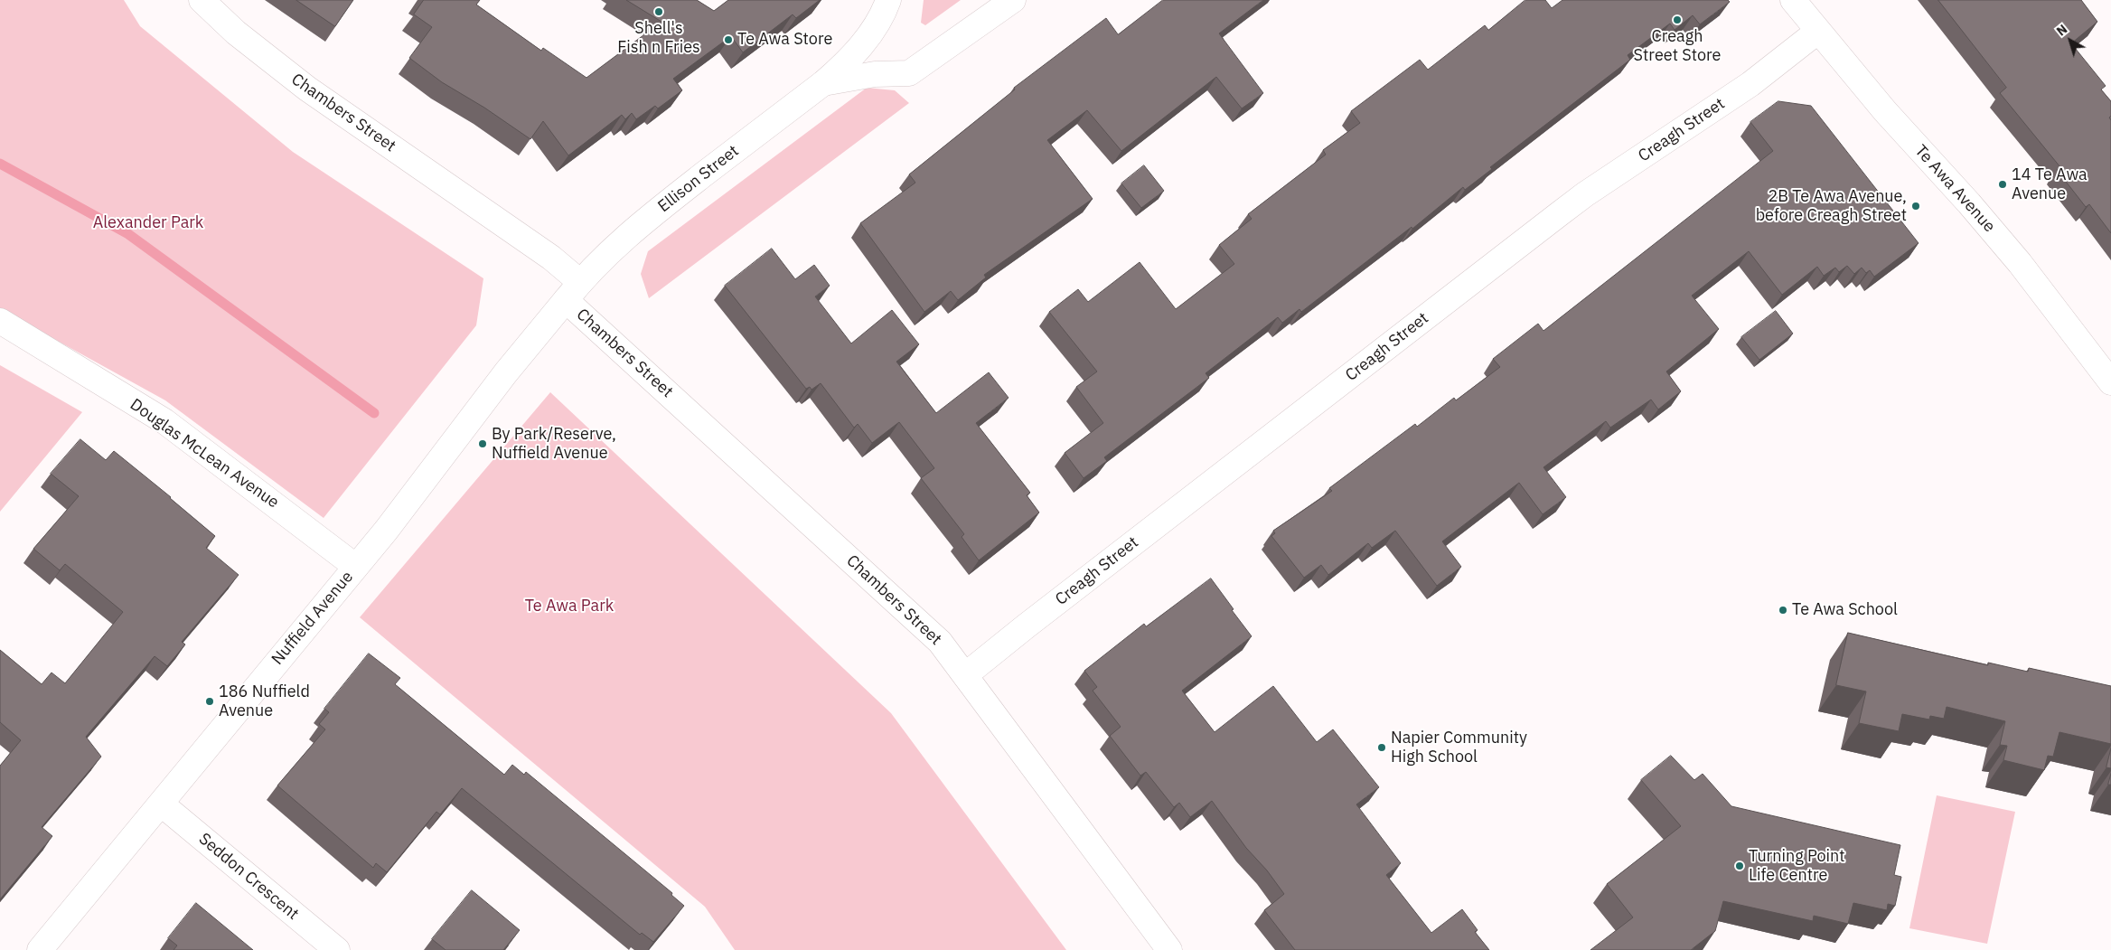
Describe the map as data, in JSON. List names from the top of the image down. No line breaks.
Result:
{"streets":{"street":["Chambers Street","Creagh Street","Ellison Street","Te Awa Avenue","Douglas McLean Avenue","Nuffield Avenue","Seddon Crescent"]},"crossings":[["Chambers Street","Creagh Street"],["Chambers Street","Ellison Street"],["Chambers Street","Nuffield Avenue"],["Creagh Street","Te Awa Avenue"],["Ellison Street","Nuffield Avenue"],["Douglas McLean Avenue","Nuffield Avenue"],["Nuffield Avenue","Seddon Crescent"]],"parks":["Alexander Park","Te Awa Park"],"places":["Shell's Fish n Fries","Creagh Street Store","Te Awa Store","14 Te Awa Avenue","2B Te Awa Avenue, before Creagh Street","By Park/Reserve, Nuffield Avenue","Te Awa School","186 Nuffield Avenue","Napier Community High School","Turning Point Life Centre"],"north":"top left"}
